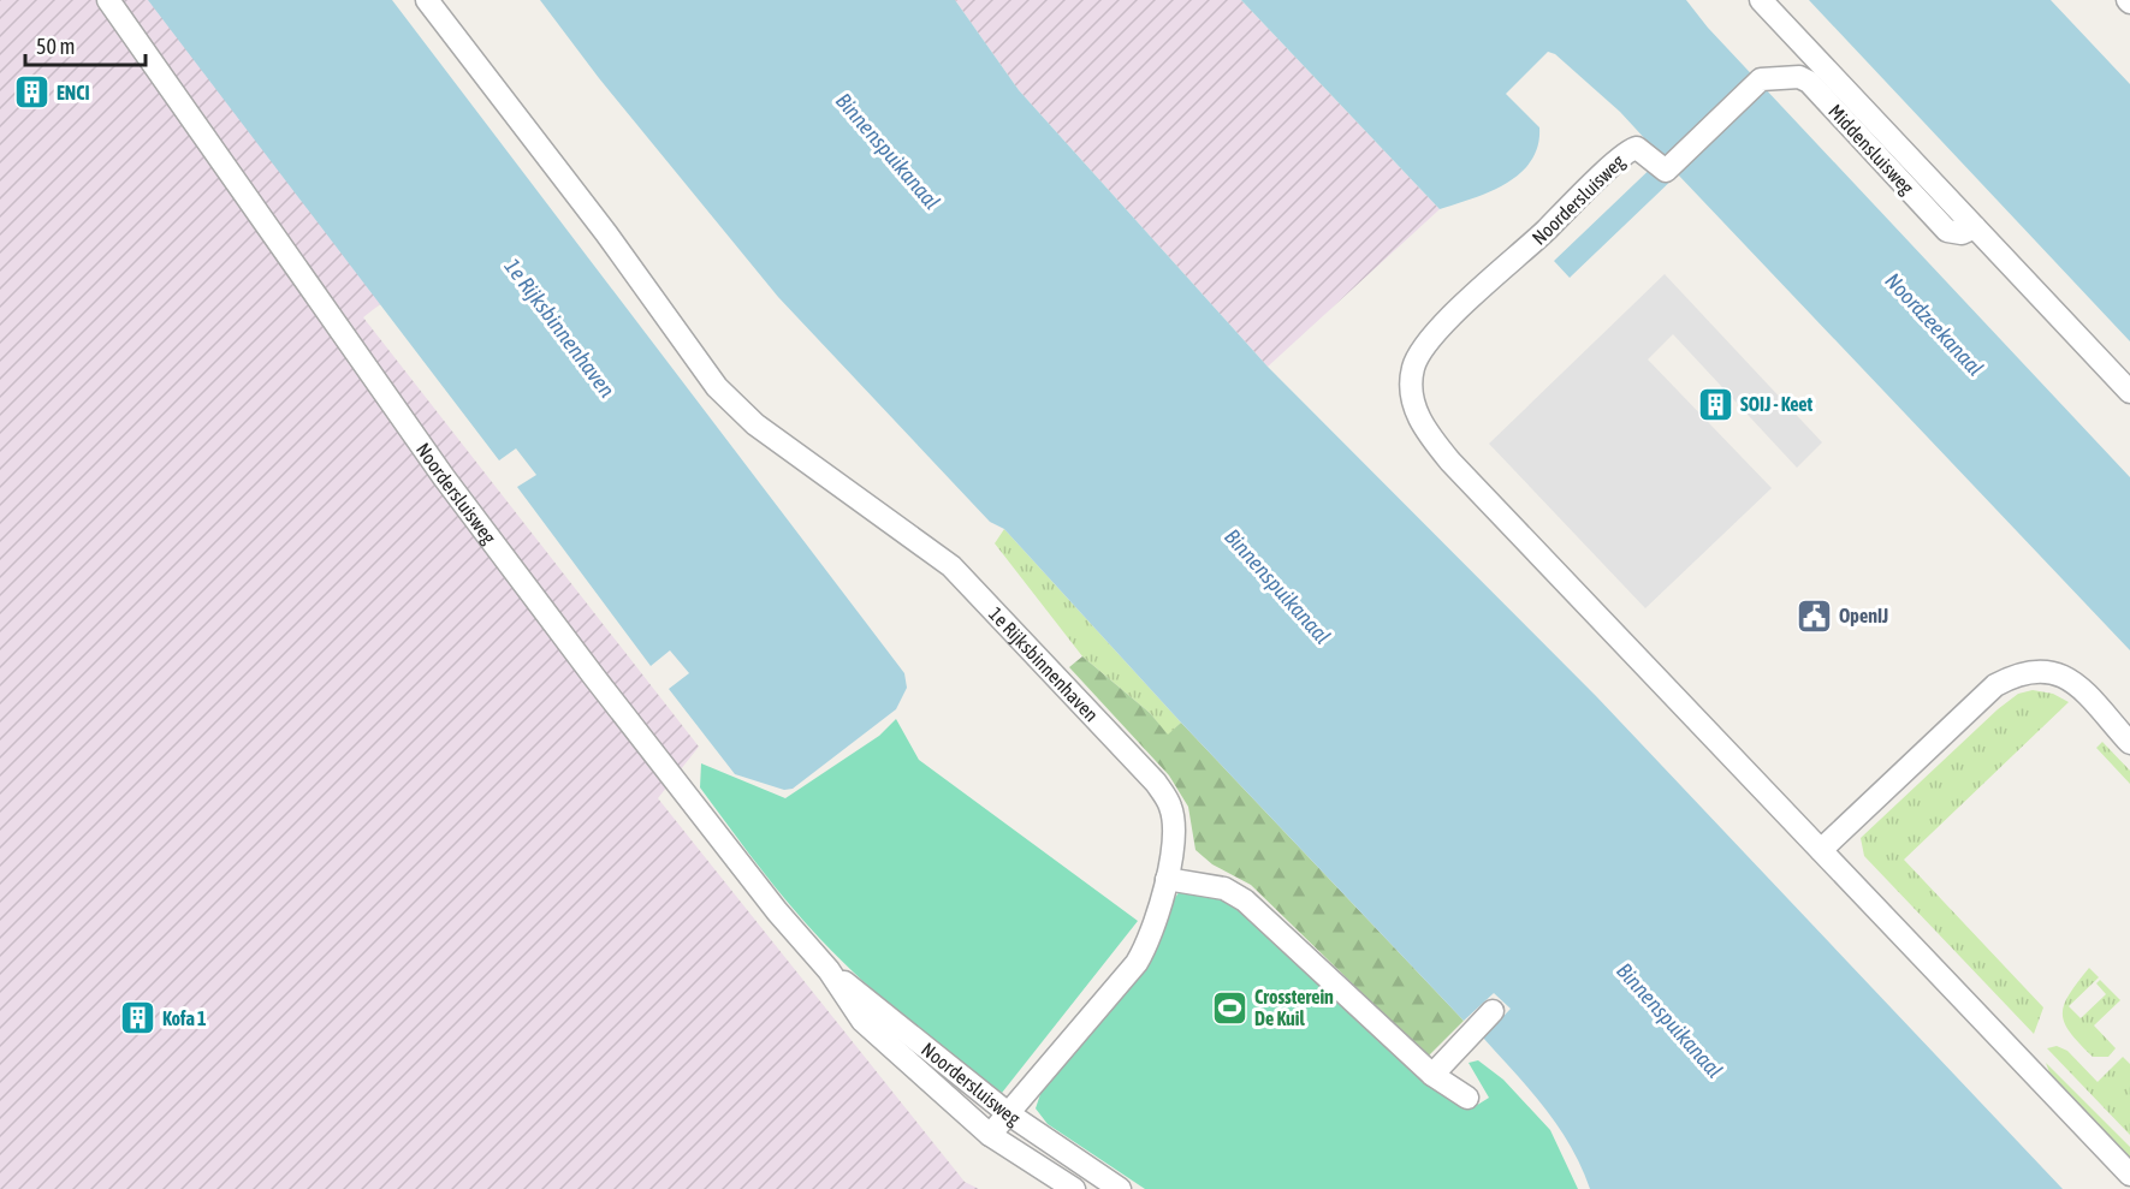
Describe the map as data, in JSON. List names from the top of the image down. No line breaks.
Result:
{"streets":{"street":["Middensluisweg","Noordersluisweg","1e Rijksbinnenhaven"]},"crossings":[["Middensluisweg","Noordersluisweg"],["Noordersluisweg","1e Rijksbinnenhaven"]],"water":["Binnenspuikanaal","Noordzeekanaal","1e Rijksbinnenhaven"],"places":{"building":["ENCI","SOIJ - Keet","Kofa 1"],"public building":["OpenIJ"],"sports":["Crossterein De Kuil"]},"scale_bar":"50 m"}
